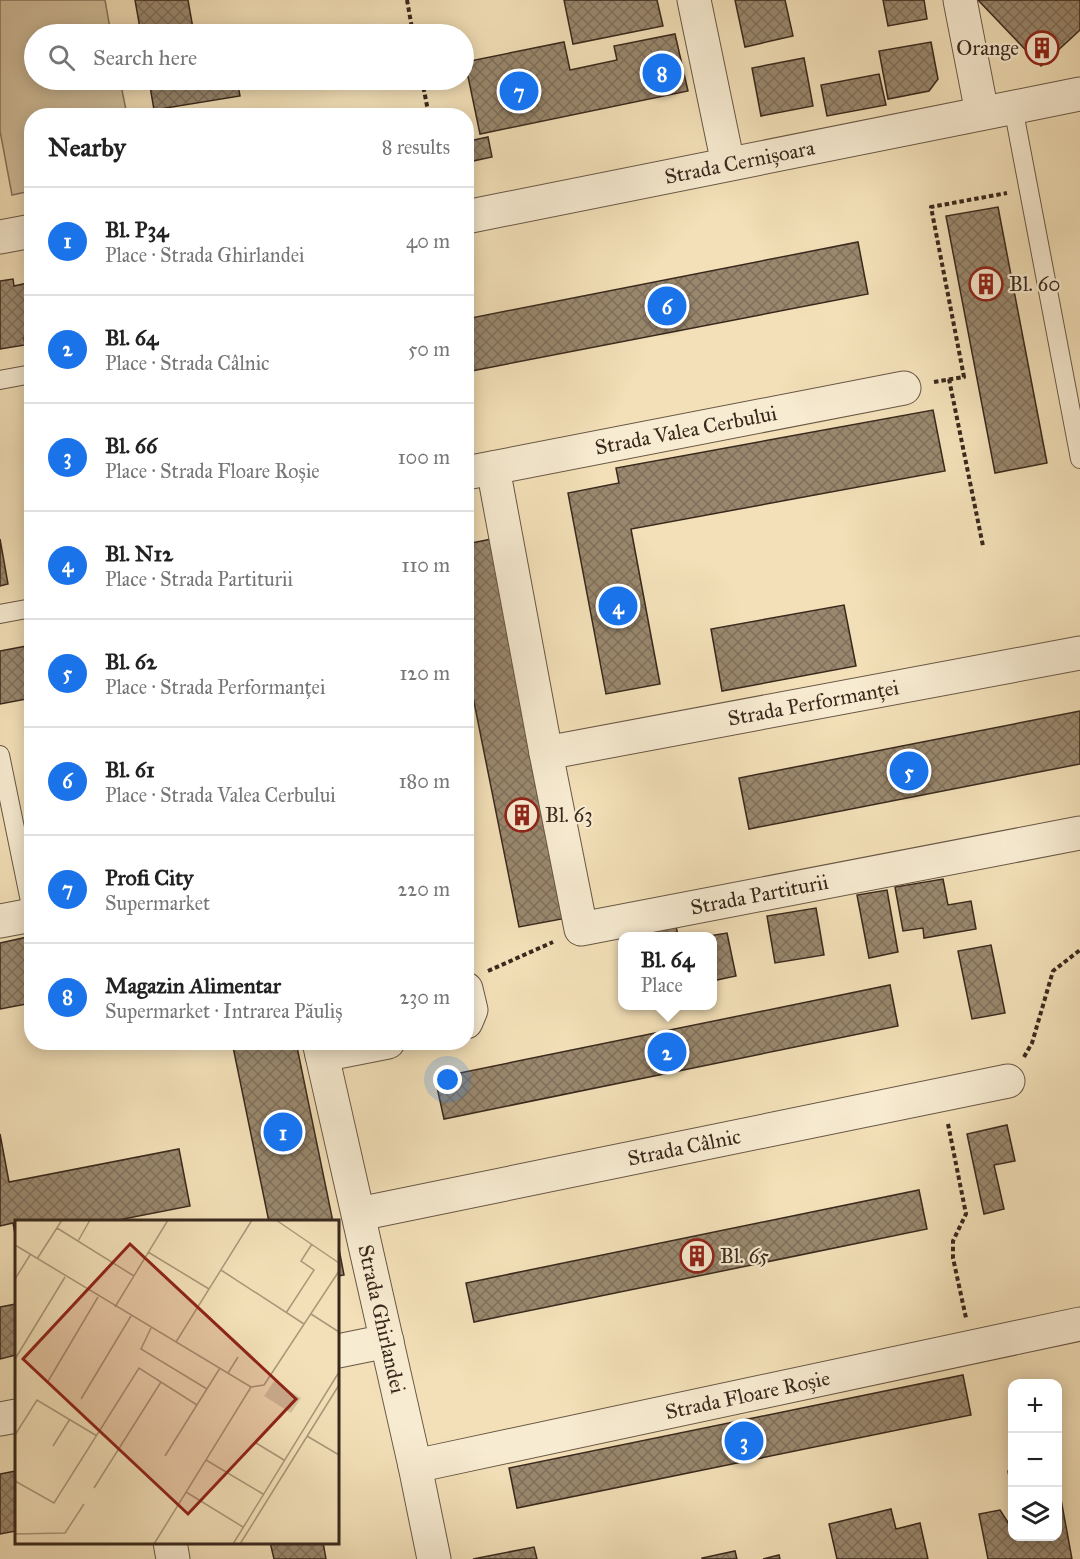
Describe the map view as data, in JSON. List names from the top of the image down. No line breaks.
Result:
{"streets":{"street":["Strada Cernișoara","Strada Valea Cerbului","Strada Performanței","Strada Partiturii","Strada Câlnic","Strada Ghirlandei","Strada Floare Roșie"]},"crossings":[["Strada Câlnic","Strada Ghirlandei"],["Strada Ghirlandei","Strada Floare Roșie"]],"places":{"building":["Orange","Bl. 60","Bl. 63","Bl. 65"]},"page":{"search":"Search here","pins":["8","7","6","4","5","2","1","3"],"heading":["Nearby","8 results"],"list":[{"mark":"1","name":"Bl. P34","note":"Place · Strada Ghirlandei","value":"40 m"},{"mark":"2","name":"Bl. 64","note":"Place · Strada Câlnic","value":"50 m"},{"mark":"3","name":"Bl. 66","note":"Place · Strada Floare Roșie","value":"100 m"},{"mark":"4","name":"Bl. N12","note":"Place · Strada Partiturii","value":"110 m"},{"mark":"5","name":"Bl. 62","note":"Place · Strada Performanței","value":"120 m"},{"mark":"6","name":"Bl. 61","note":"Place · Strada Valea Cerbului","value":"180 m"},{"mark":"7","name":"Profi City","note":"Supermarket","value":"220 m"},{"mark":"8","name":"Magazin Alimentar","note":"Supermarket · Intrarea Păuliș","value":"230 m"}],"popup":["Bl. 64","Place"],"map_buttons":["+","−"]}}
